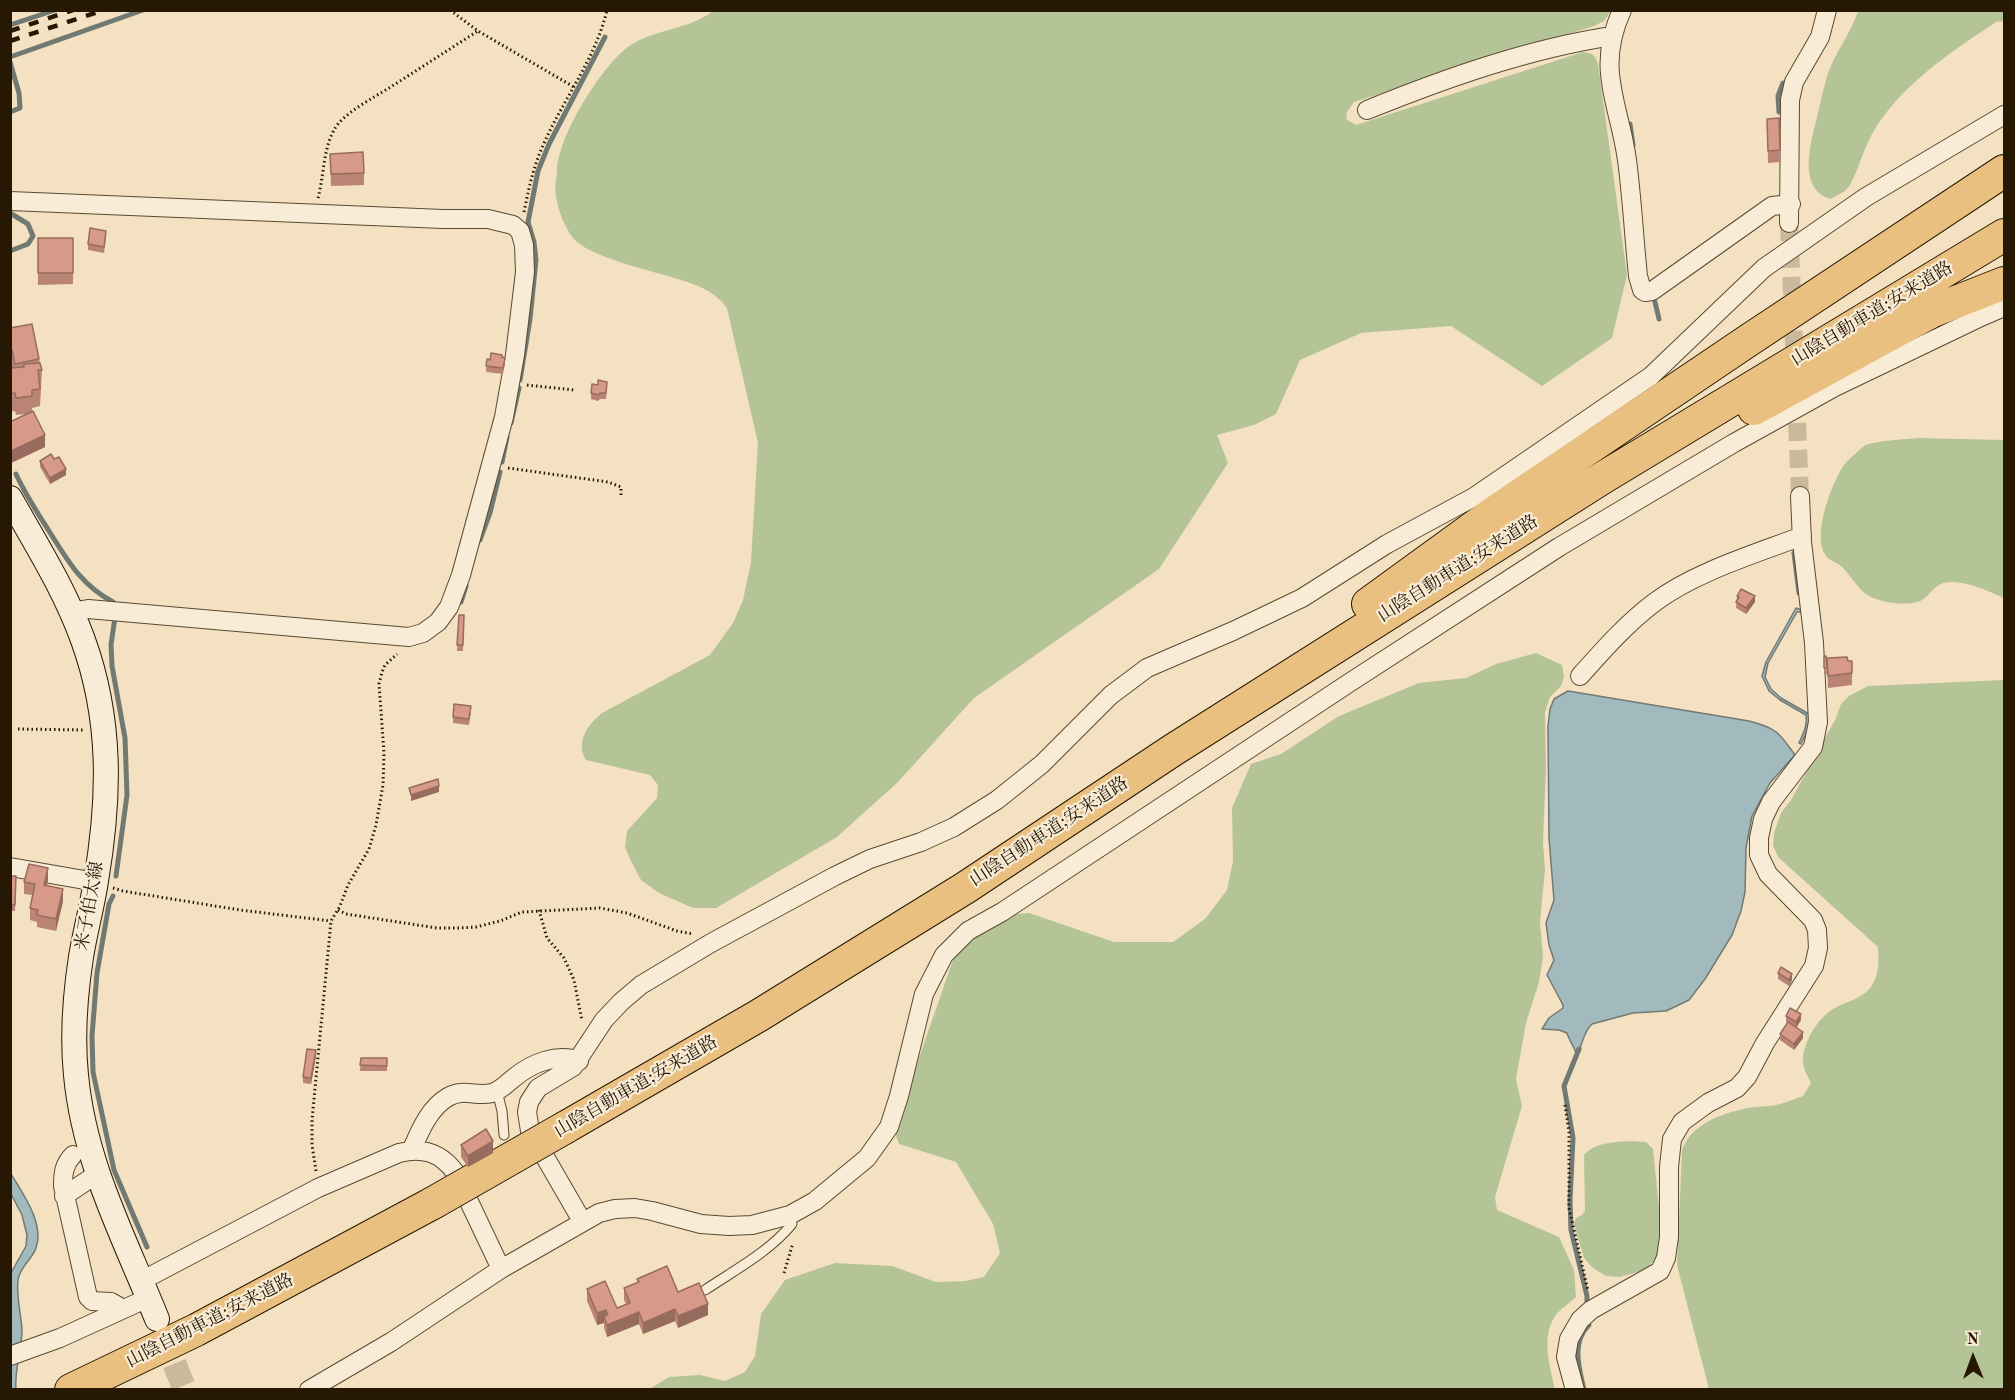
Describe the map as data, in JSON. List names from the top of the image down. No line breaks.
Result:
{"streets":{"highway":["山陰自動車道;安来道路"],"main road":["米子伯太線"]},"north":"top"}
